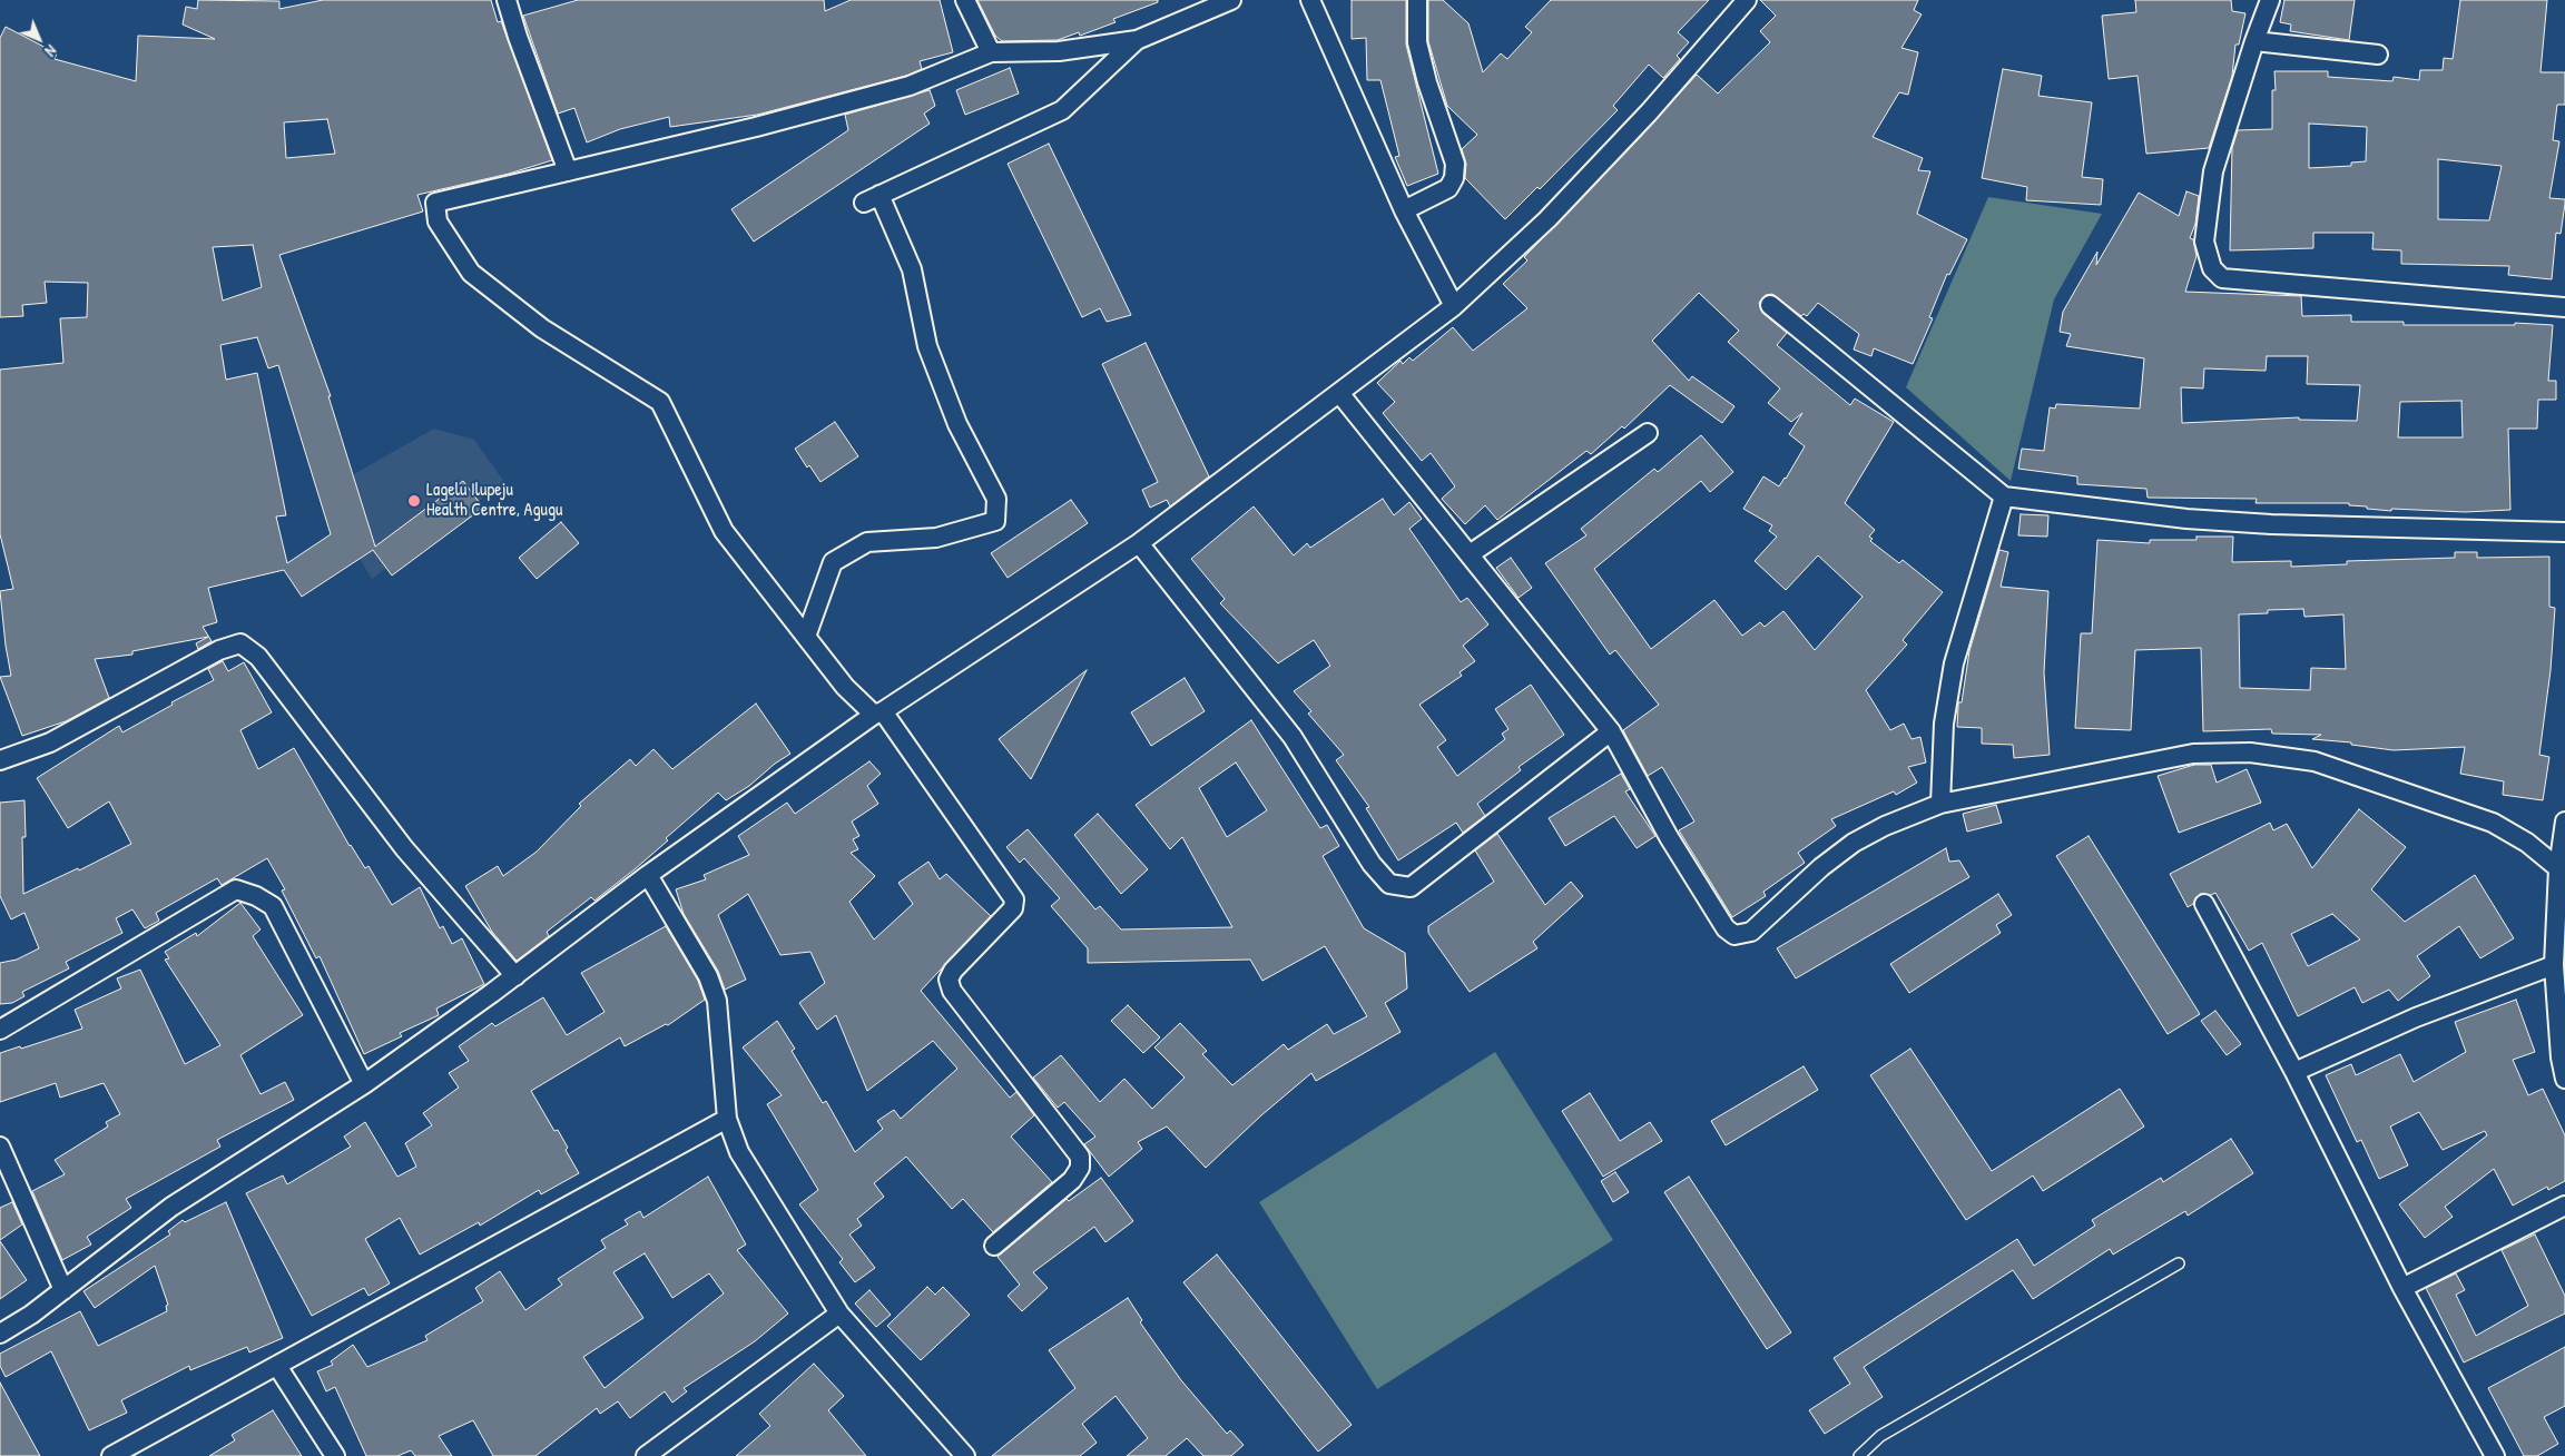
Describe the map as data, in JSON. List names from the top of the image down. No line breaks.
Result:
{"places":["Lagelu Ilupeju Health Centre, Agugu"],"north":"bottom right"}
